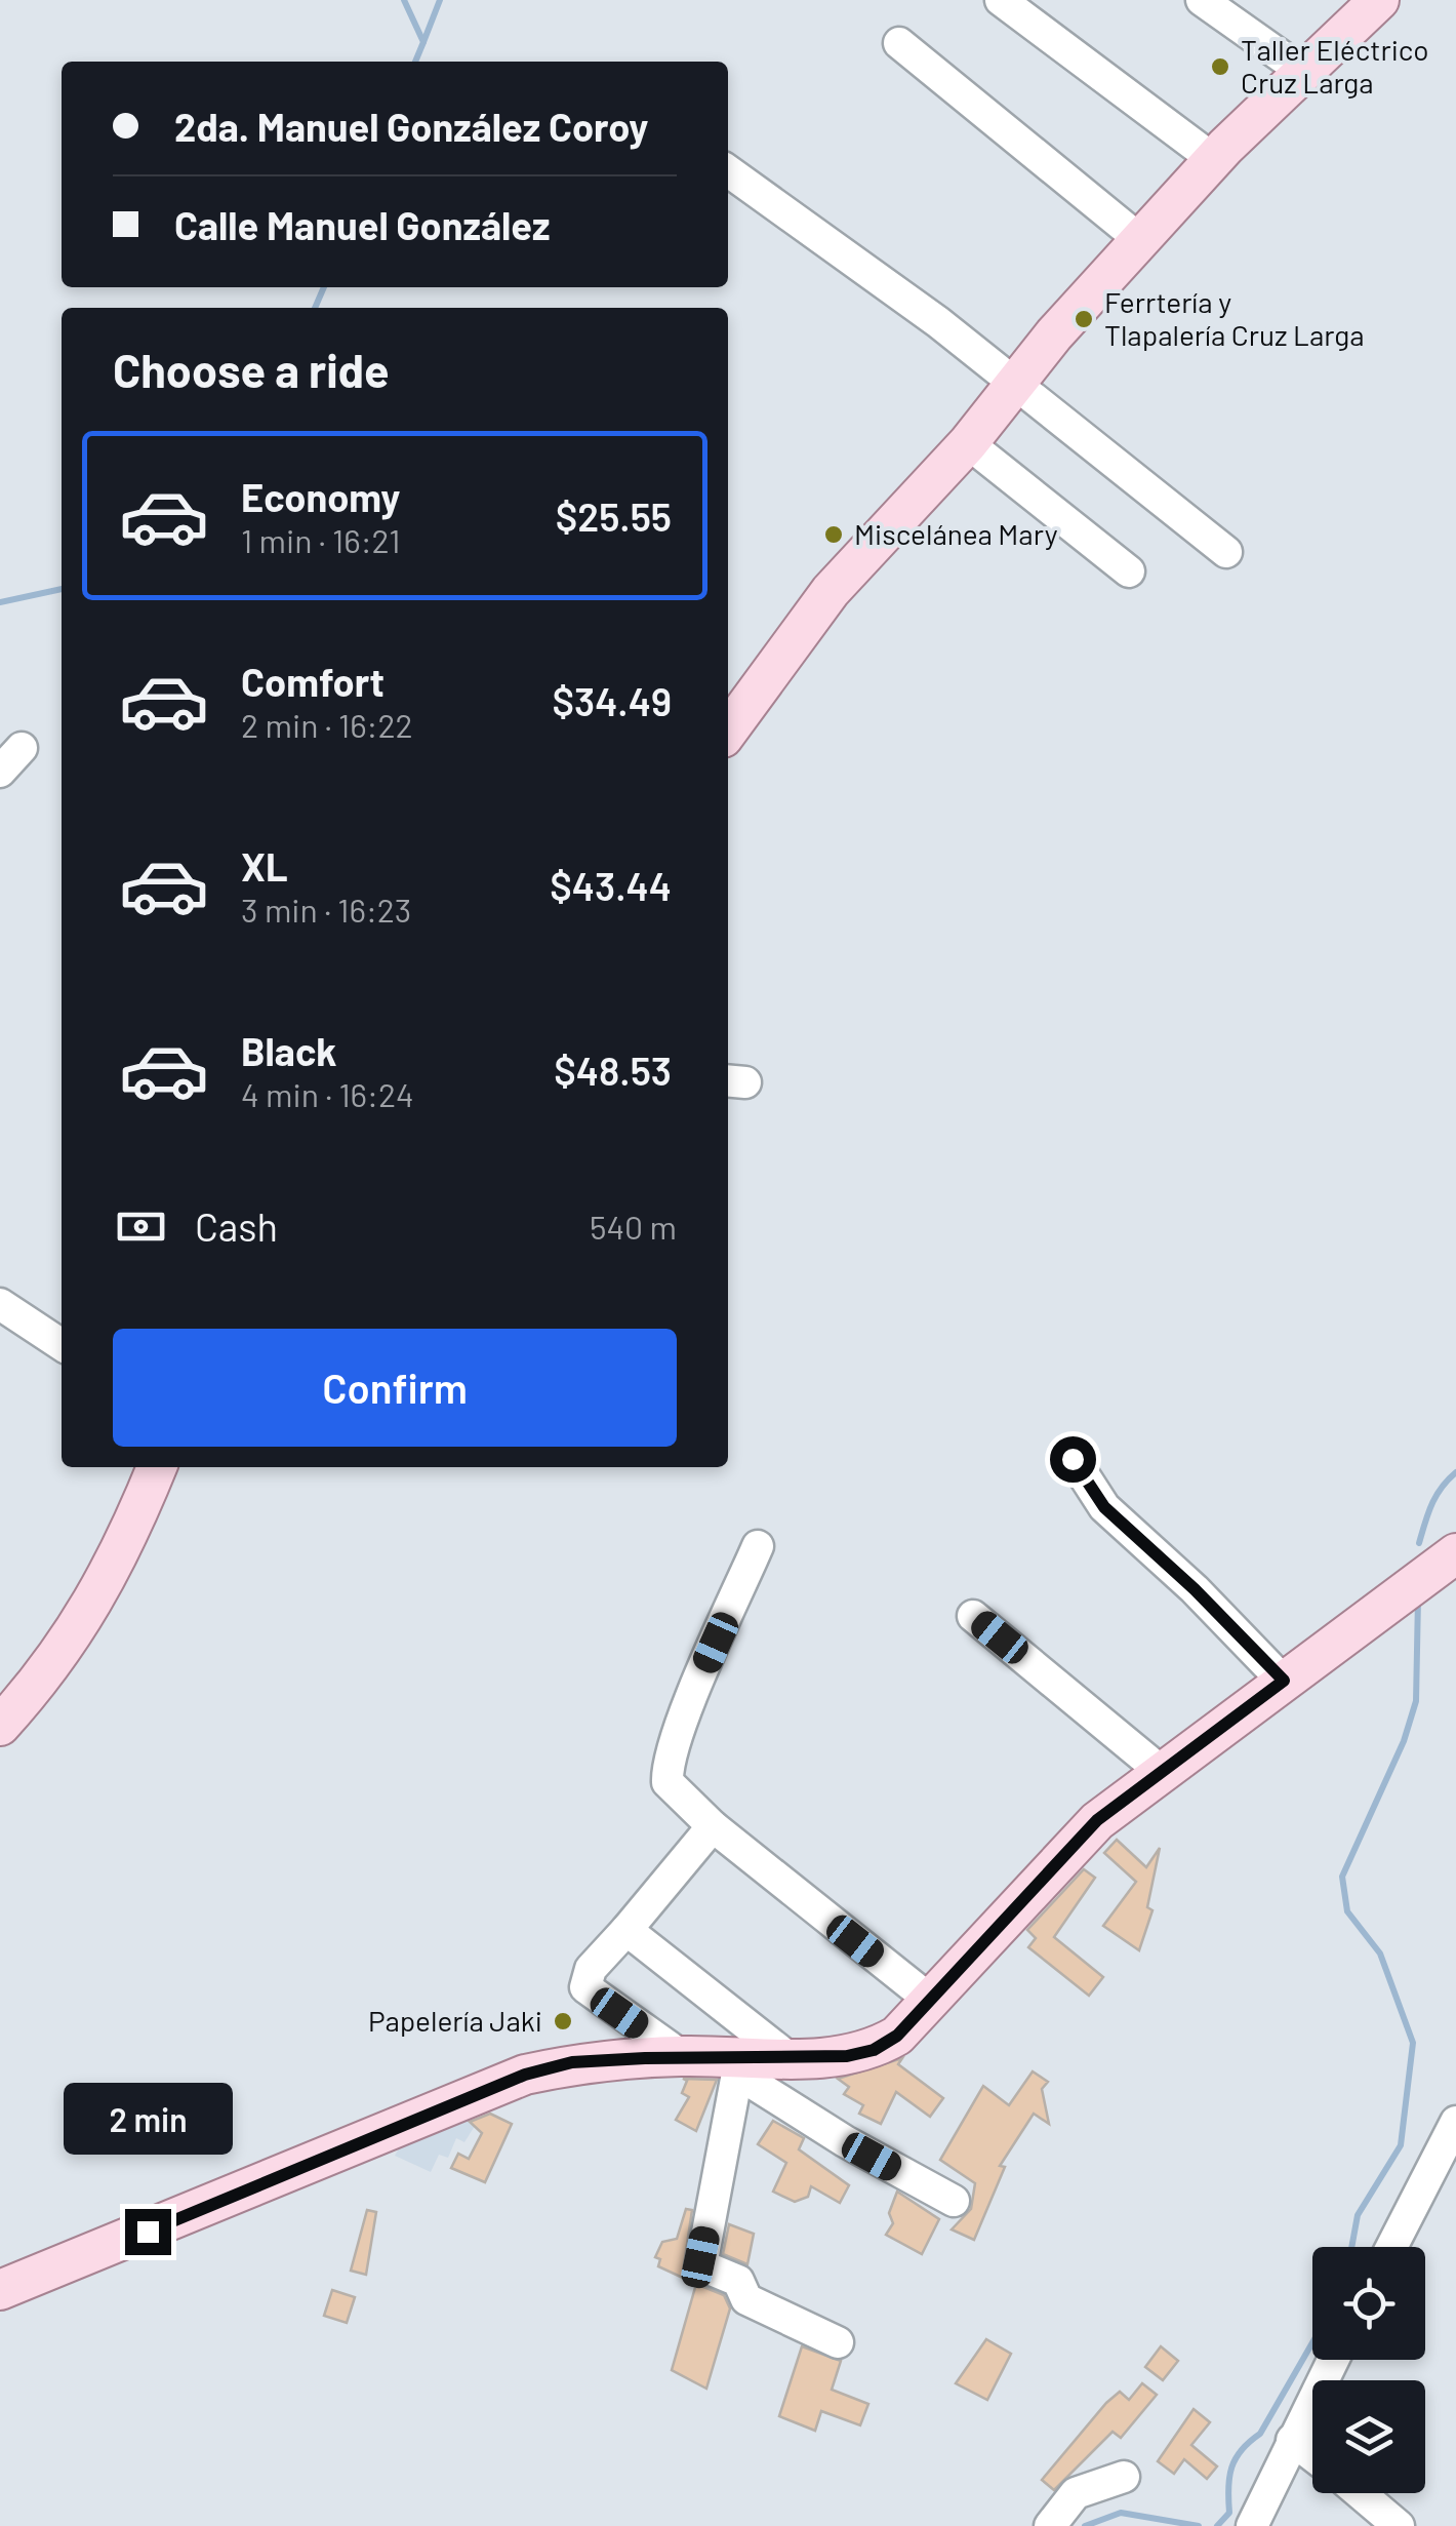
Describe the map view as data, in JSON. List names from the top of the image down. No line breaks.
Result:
{"places":["Taller Eléctrico Cruz Larga","Ferrtería y Tlapalería Cruz Larga","Miscelánea Mary","Papelería Jaki"],"page":{"banner":["2da. Manuel González Coroy","Calle Manuel González"],"heading":"Choose a ride","list":[{"name":"Economy","note":"1 min · 16:21","value":"$25.55"},{"name":"Comfort","note":"2 min · 16:22","value":"$34.49"},{"name":"XL","note":"3 min · 16:23","value":"$43.44"},{"name":"Black","note":"4 min · 16:24","value":"$48.53"}],"pay":["Cash","540 m"],"buttons":"Confirm","bubble":"2 min"}}
